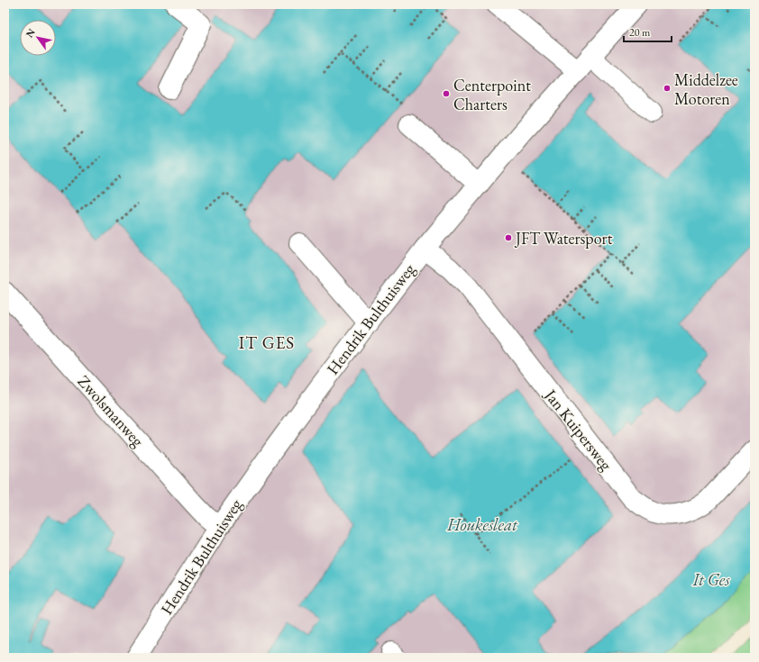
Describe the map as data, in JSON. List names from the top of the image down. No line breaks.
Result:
{"streets":{"street":["Hendrik Bulthuisweg","Zwolsmanweg","Jan Kuipersweg"]},"crossings":[["Hendrik Bulthuisweg","Zwolsmanweg"],["Hendrik Bulthuisweg","Jan Kuipersweg"]],"districts":["IT GES"],"water":["Houkesleat","It Ges"],"places":["Middelzee Motoren","Centerpoint Charters","JFT Watersport"],"scale_bar":"20 m","north":"top left"}
